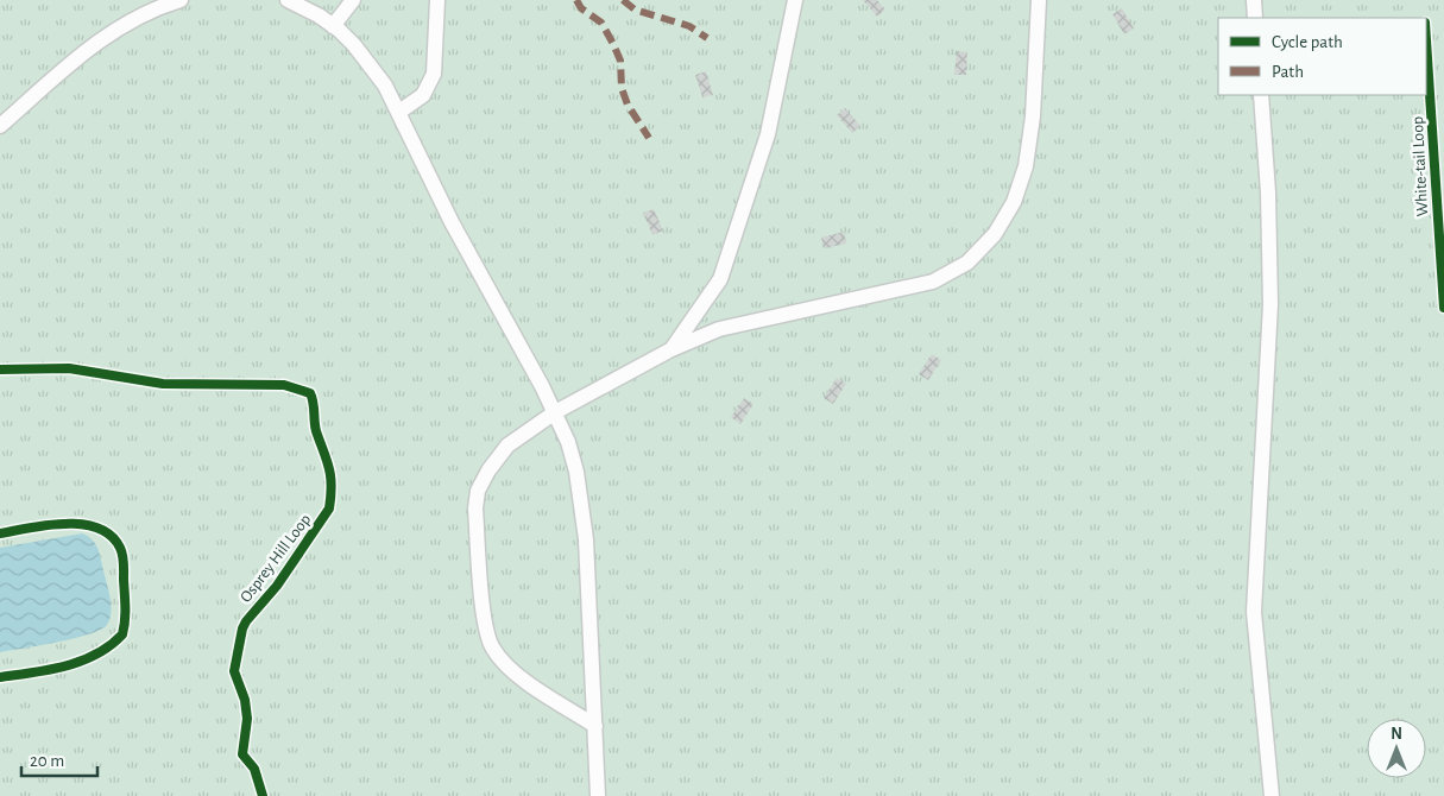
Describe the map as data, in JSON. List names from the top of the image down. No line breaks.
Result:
{"streets":{"cycle path":["White-tail Loop","Osprey Hill Loop"]},"legend":["Cycle path","Path"],"scale_bar":"20 m","north":"top"}
